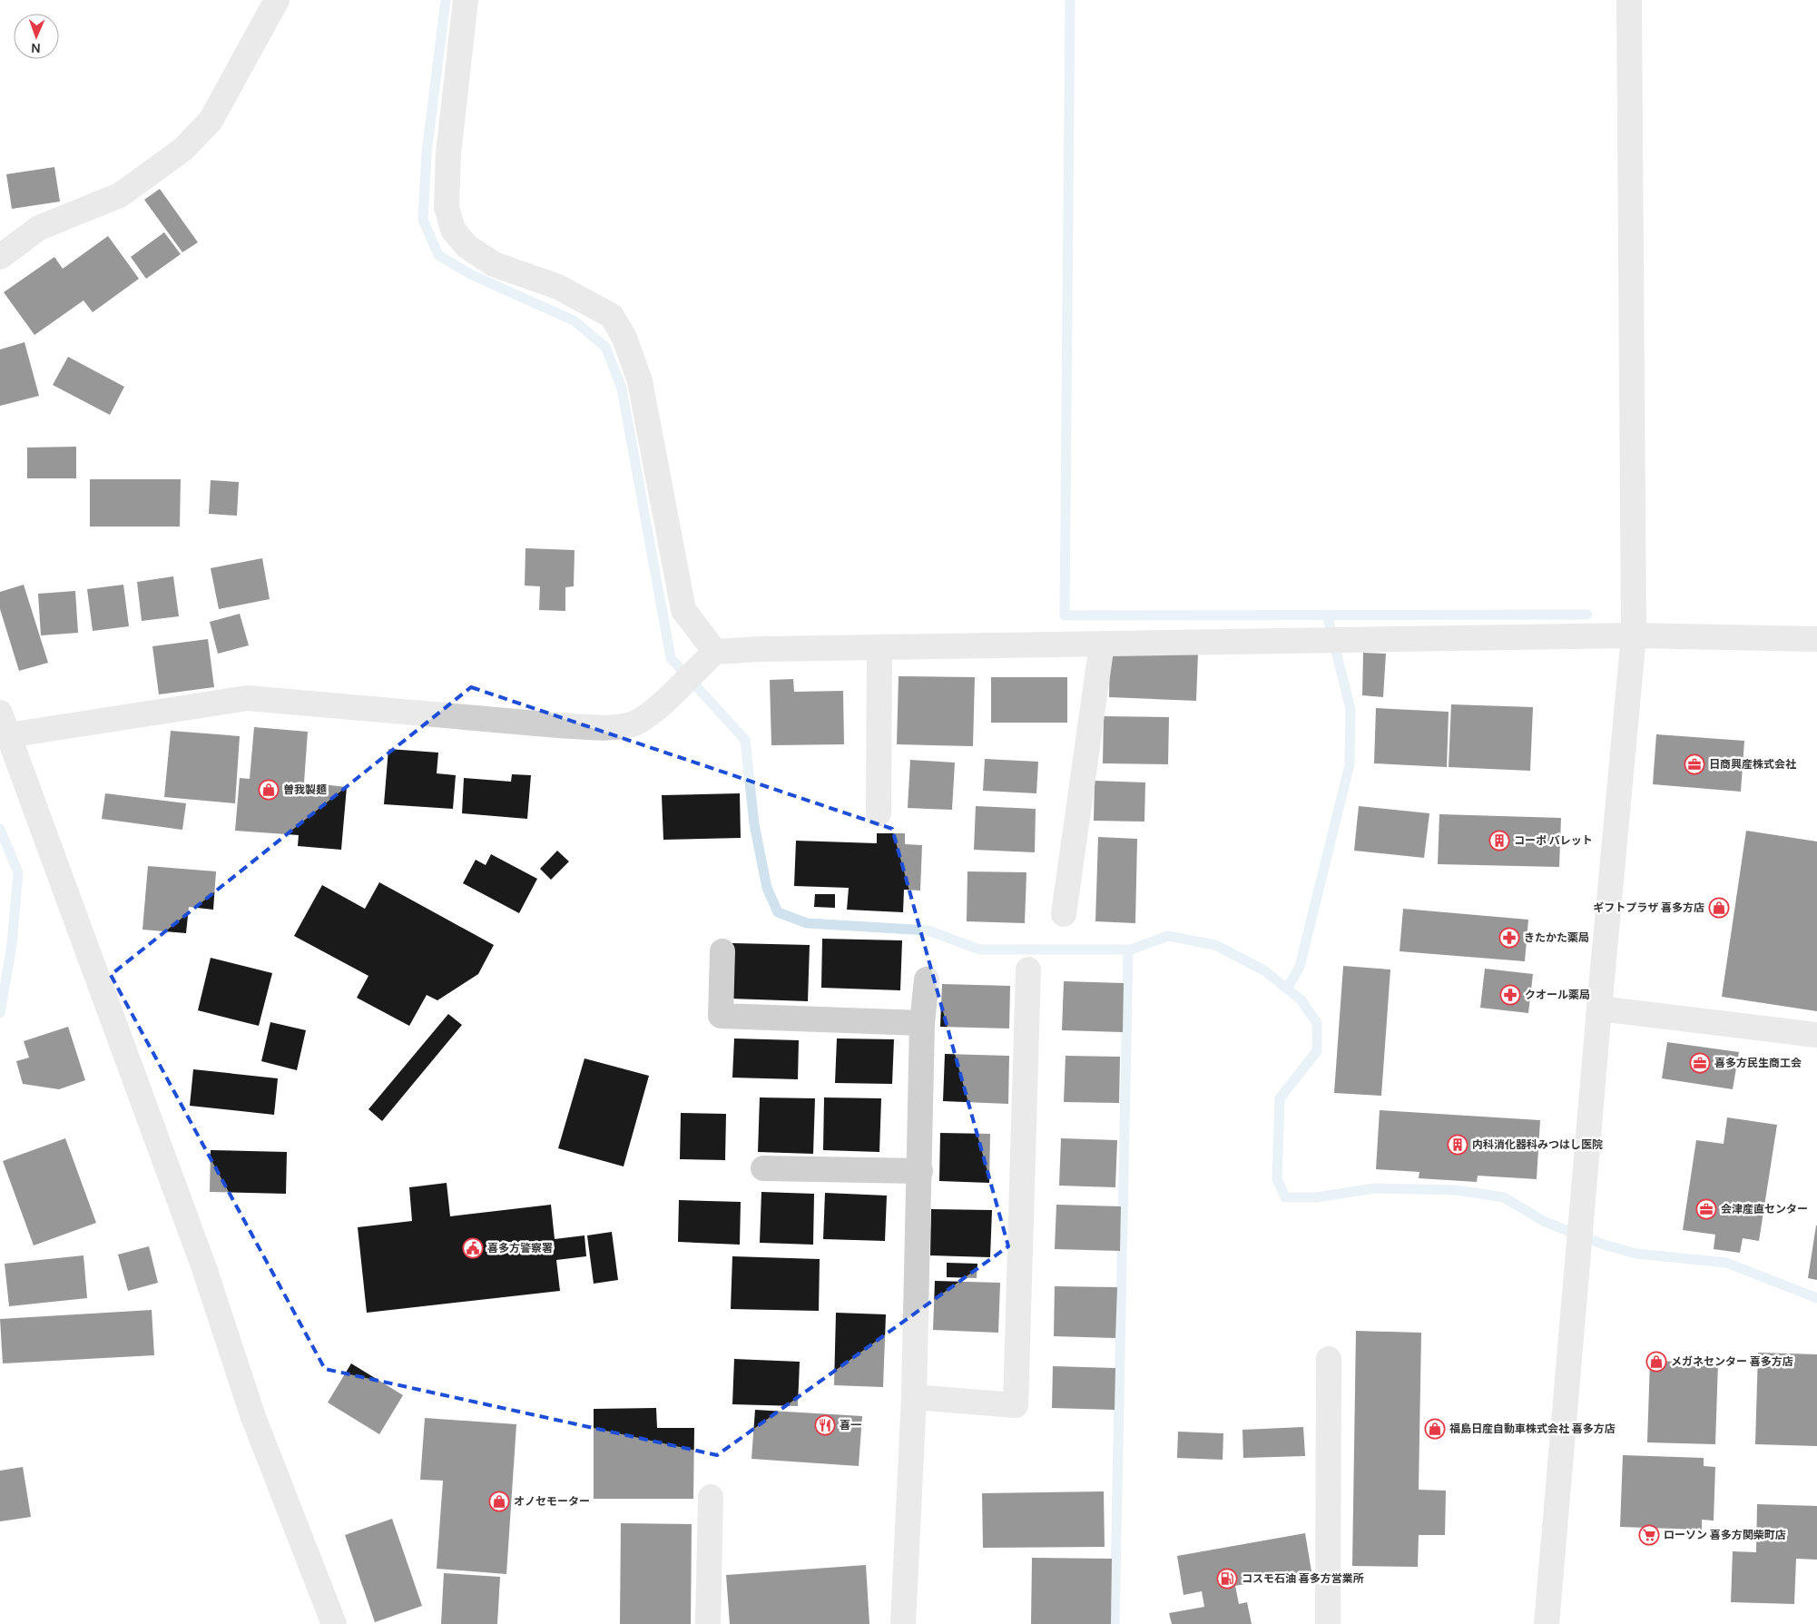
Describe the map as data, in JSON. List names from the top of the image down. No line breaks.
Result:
{"places":{"office":["日商興産株式会社","喜多方民生商工会","会津産直センター"],"shop":["曽我製麺","ギフトプラザ 喜多方店","メガネセンター 喜多方店","福島日産自動車株式会社 喜多方店","オノセモーター"],"building":["コーポ バレット","内科消化器科みつはし医院"],"pharmacy":["きたかた薬局","クオール薬局"],"public building":["喜多方警察署"],"restaurant":["喜一"],"supermarket":["ローソン 喜多方関柴町店"],"fuel station":["コスモ石油 喜多方営業所"]},"north":"bottom"}
